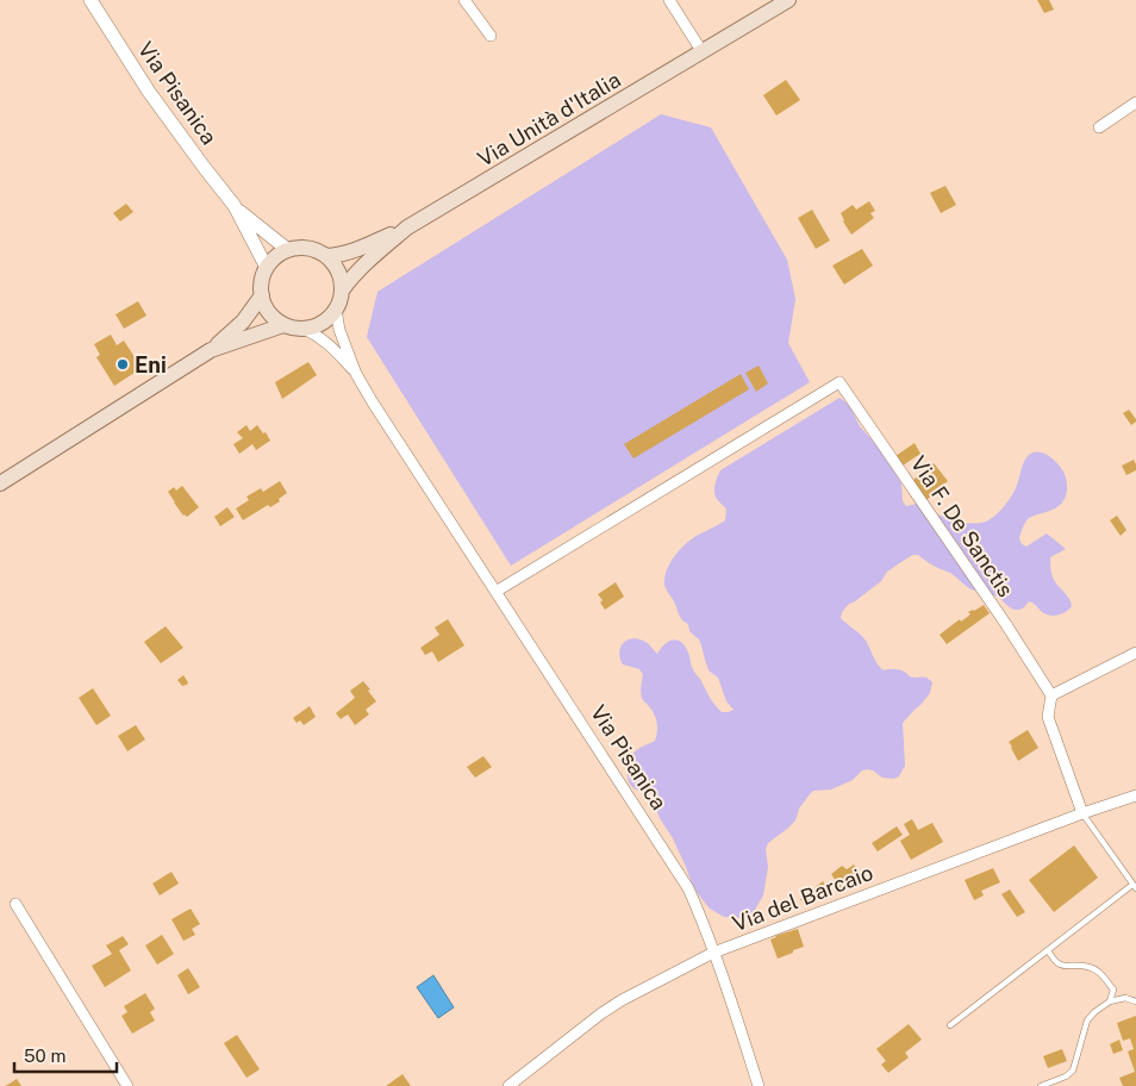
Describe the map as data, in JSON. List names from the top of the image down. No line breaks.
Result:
{"streets":{"main road":["Via Unità d'Italia"],"street":["Via Pisanica","Via F. De Sanctis","Via del Barcaio"]},"crossings":[["Via Pisanica","Via Unità d'Italia"],["Via Pisanica","Via F. De Sanctis"],["Via Pisanica","Via del Barcaio"]],"places":["Eni"],"scale_bar":"50 m"}
